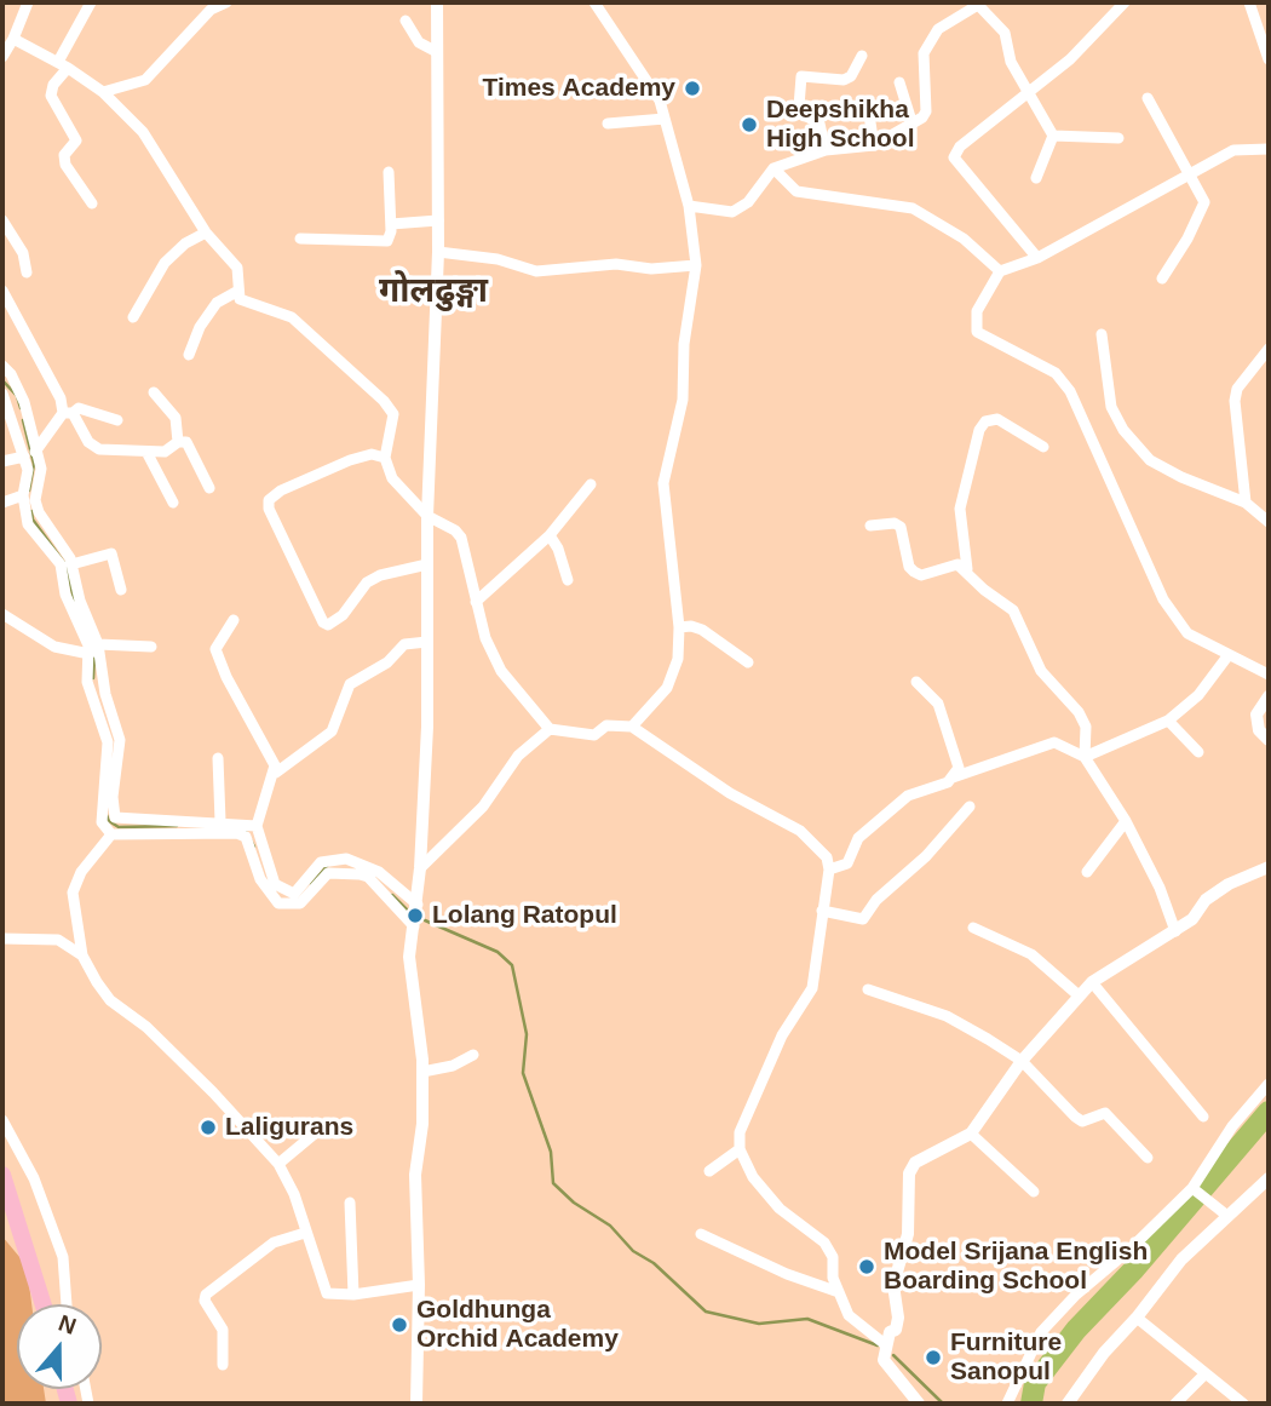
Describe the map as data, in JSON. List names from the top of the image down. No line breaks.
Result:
{"districts":["गोलढुङ्गा"],"places":["Times Academy","Deepshikha High School","Lolang Ratopul","Laligurans","Model Srijana English Boarding School","Goldhunga Orchid Academy","Furniture Sanopul"],"north":"top"}
